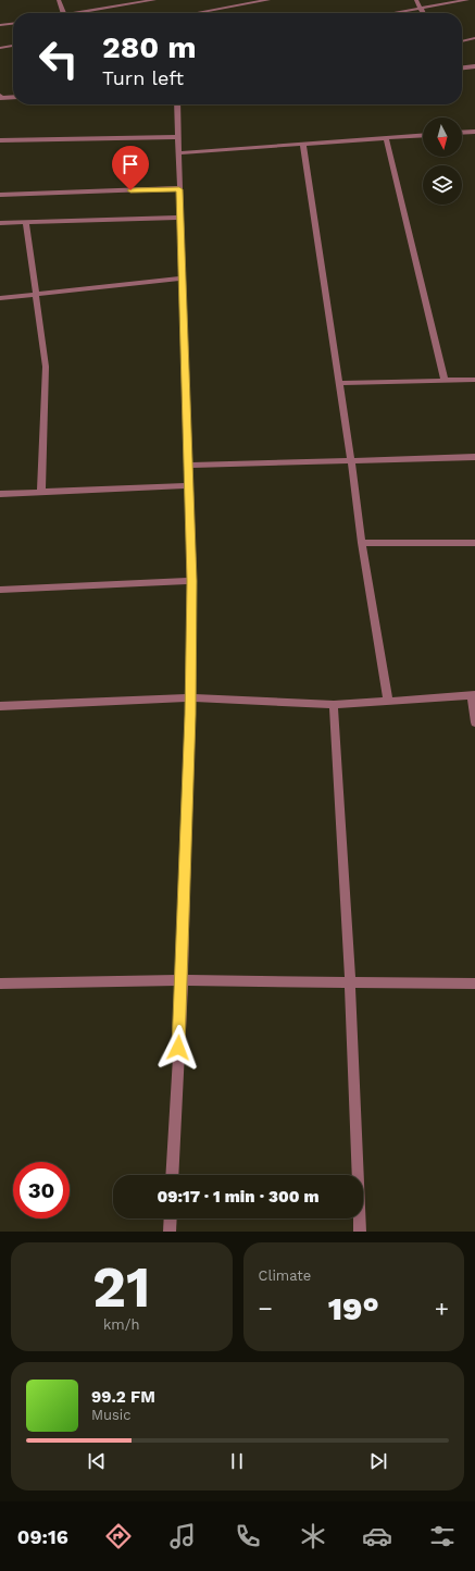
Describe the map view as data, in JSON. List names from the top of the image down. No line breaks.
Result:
{"north":"bottom","page":{"turn":["280 m","Turn left"],"limit":"30","trip":"09:17 · 1 min · 300 m","tile":[["21","km/h"],"Climate"],"heat":["−","19°","+"],"song":["99.2 FM","Music"],"tabs":"09:16"}}
